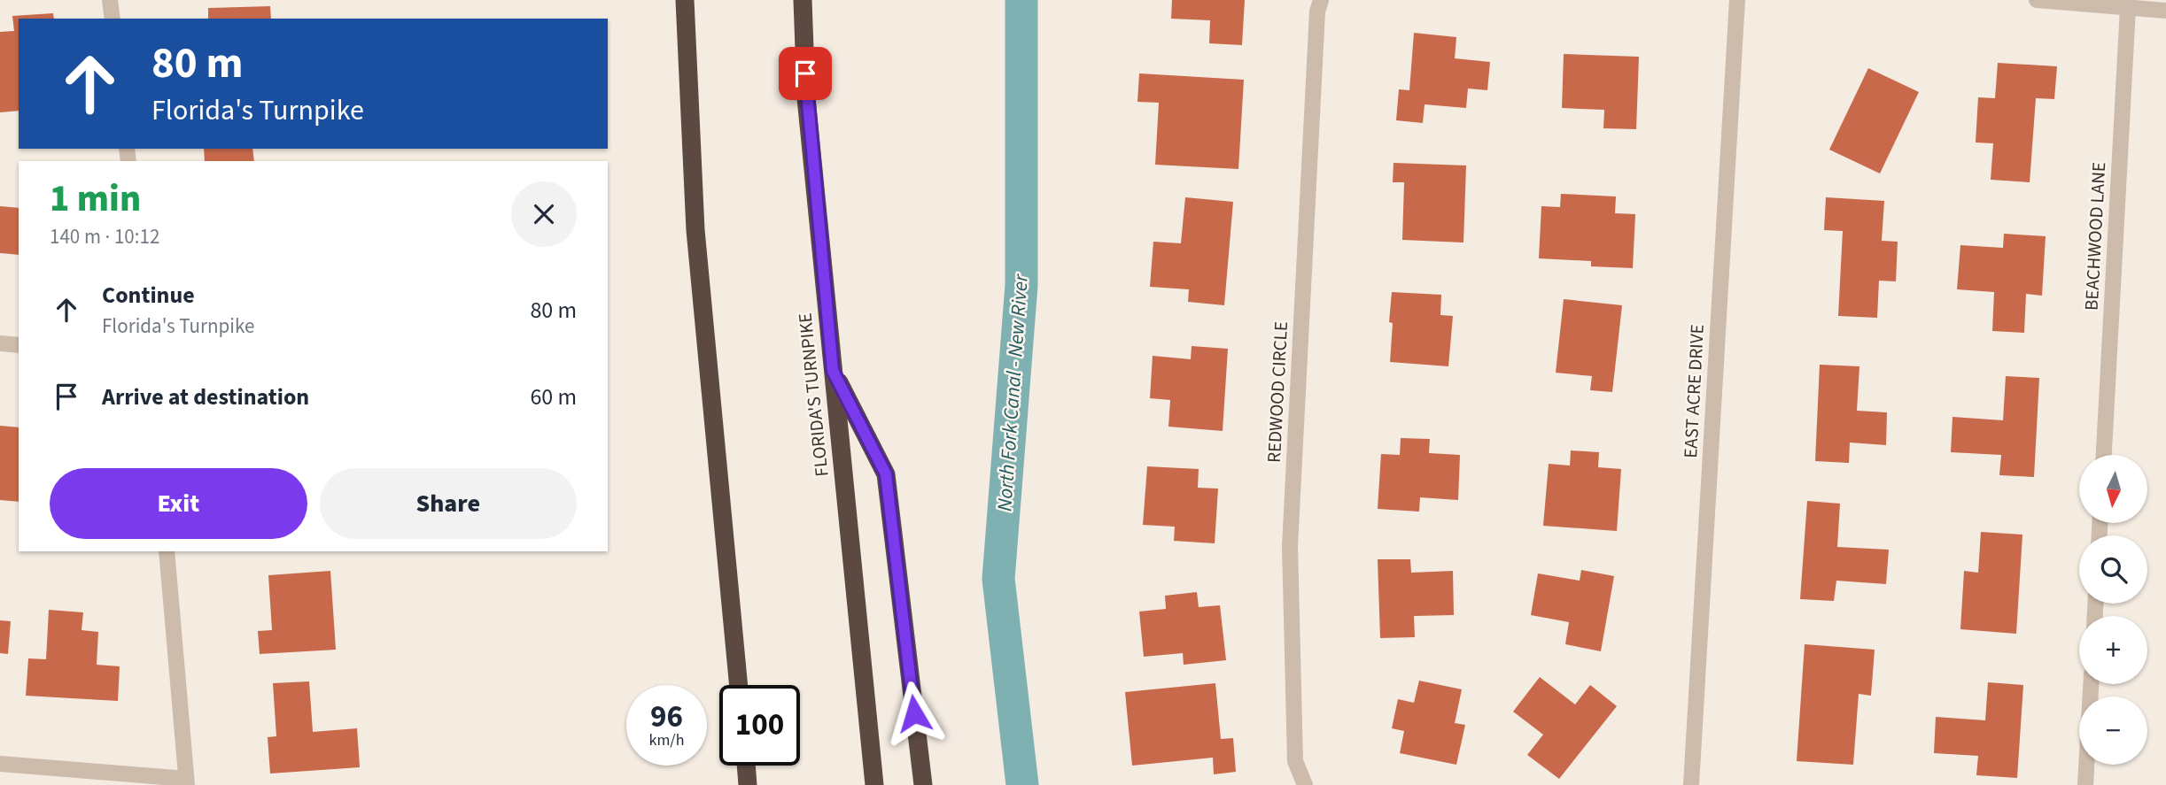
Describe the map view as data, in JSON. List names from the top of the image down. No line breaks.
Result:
{"streets":{"highway":["FLORIDA'S TURNPIKE"],"street":["BEACHWOOD LANE","EAST ACRE DRIVE","REDWOOD CIRCLE"]},"water":["North Fork Canal - New River"],"north":"bottom","page":{"turn":["80 m","Florida's Turnpike"],"heading":["1 min","140 m · 10:12"],"list":[{"name":"Continue","note":"Florida's Turnpike","value":"80 m"},{"name":"Arrive at destination","value":"60 m"}],"map_buttons":["+","−"],"buttons":["Exit","Share"],"speed":"96 km/h","limit":"100"}}
